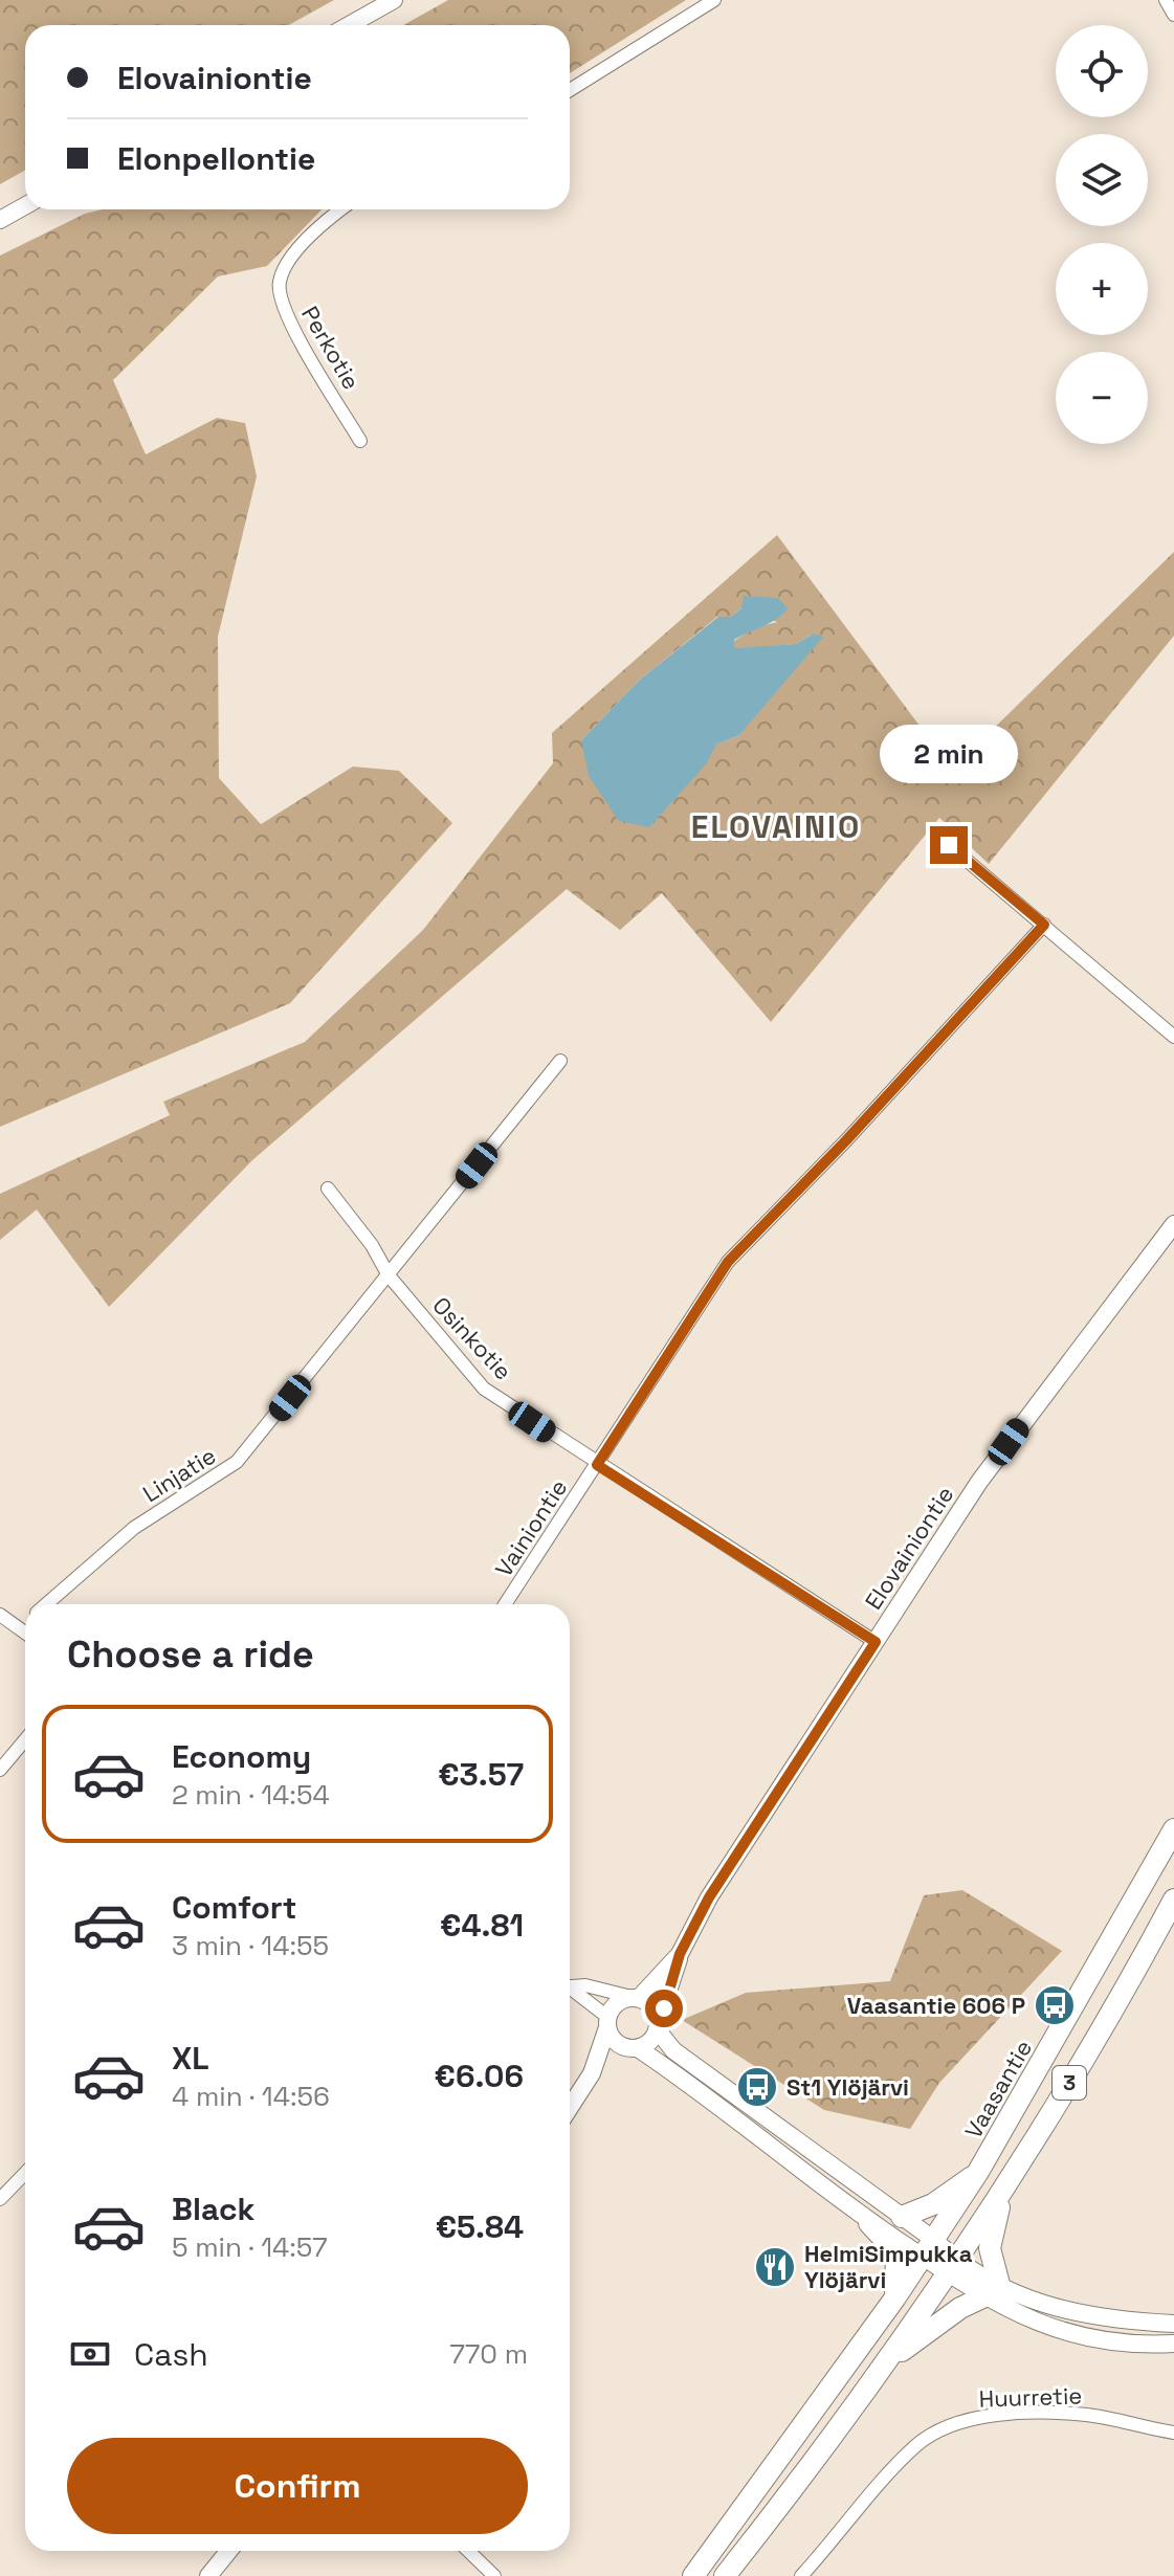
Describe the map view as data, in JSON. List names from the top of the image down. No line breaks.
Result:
{"streets":{"highway":["3","Vaasantie"],"main road":["Elovainiontie"],"street":["Perkotie","Osinkotie","Linjatie","Vainiontie","Huurretie"]},"crossings":[["Osinkotie","Linjatie"],["Osinkotie","Vainiontie"],["Osinkotie","Elovainiontie"]],"districts":["ELOVAINIO"],"places":{"bus stop":["Vaasantie 606 P","St1 Ylöjärvi"],"restaurant":["HelmiSimpukka Ylöjärvi"]},"page":{"map_buttons":["+","−"],"banner":["Elovainiontie","Elonpellontie"],"bubble":"2 min","heading":"Choose a ride","list":[{"name":"Economy","note":"2 min · 14:54","value":"€3.57"},{"name":"Comfort","note":"3 min · 14:55","value":"€4.81"},{"name":"XL","note":"4 min · 14:56","value":"€6.06"},{"name":"Black","note":"5 min · 14:57","value":"€5.84"}],"pay":["Cash","770 m"],"buttons":"Confirm"}}
